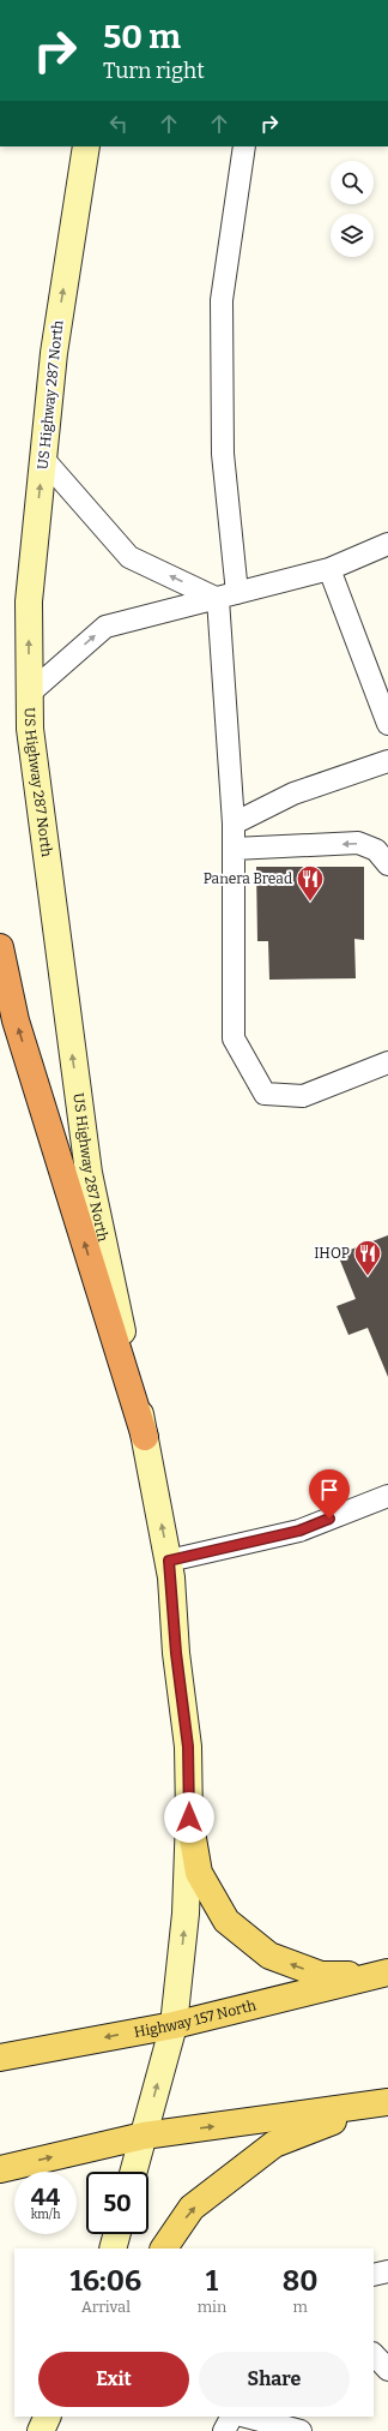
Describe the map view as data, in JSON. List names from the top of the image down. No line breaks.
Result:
{"streets":{"main road":["US Highway 287 North","Highway 157 North"]},"crossings":[["US Highway 287 North","Highway 157 North"]],"one_way":["US Highway 287 North"],"places":{"restaurant":["Panera Bread","IHOP"]},"page":{"turn":["50 m","Turn right"],"speed":"44 km/h","limit":"50","eta":["16:06","Arrival","1","min","80","m"],"buttons":["Exit","Share"]}}
